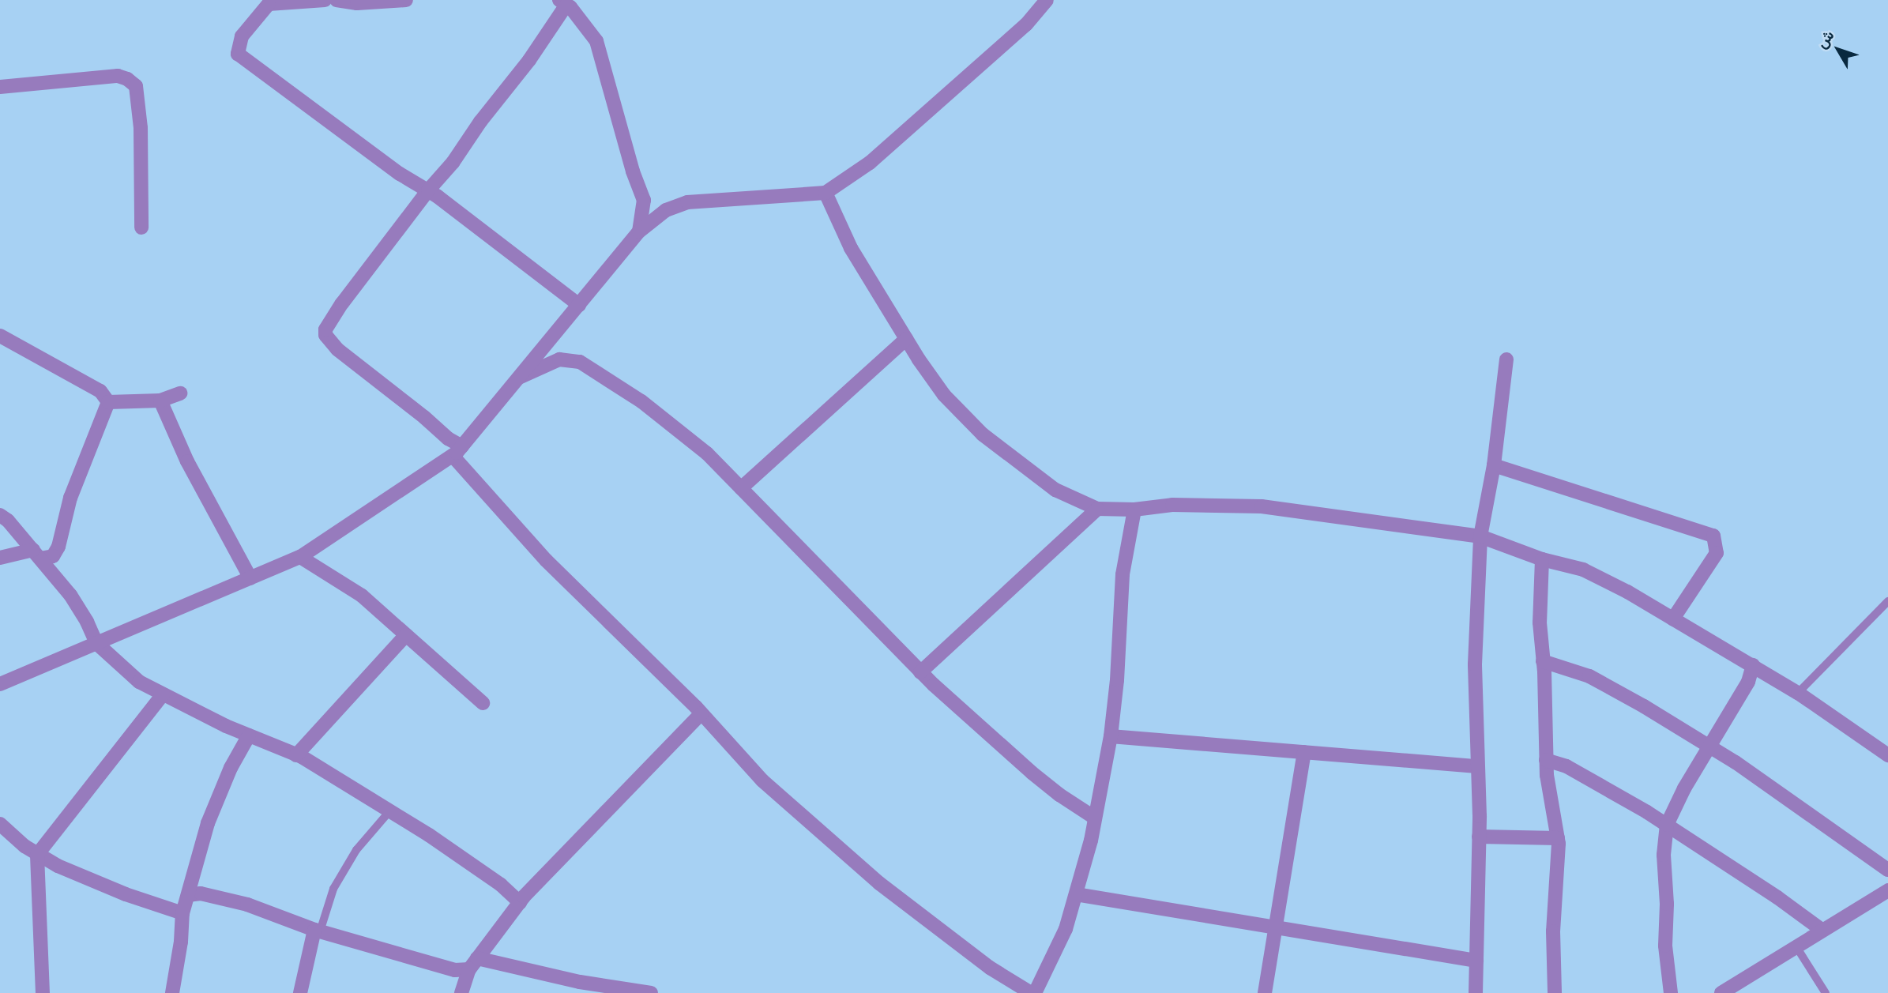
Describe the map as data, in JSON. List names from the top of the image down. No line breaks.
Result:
{"north":"top left"}
